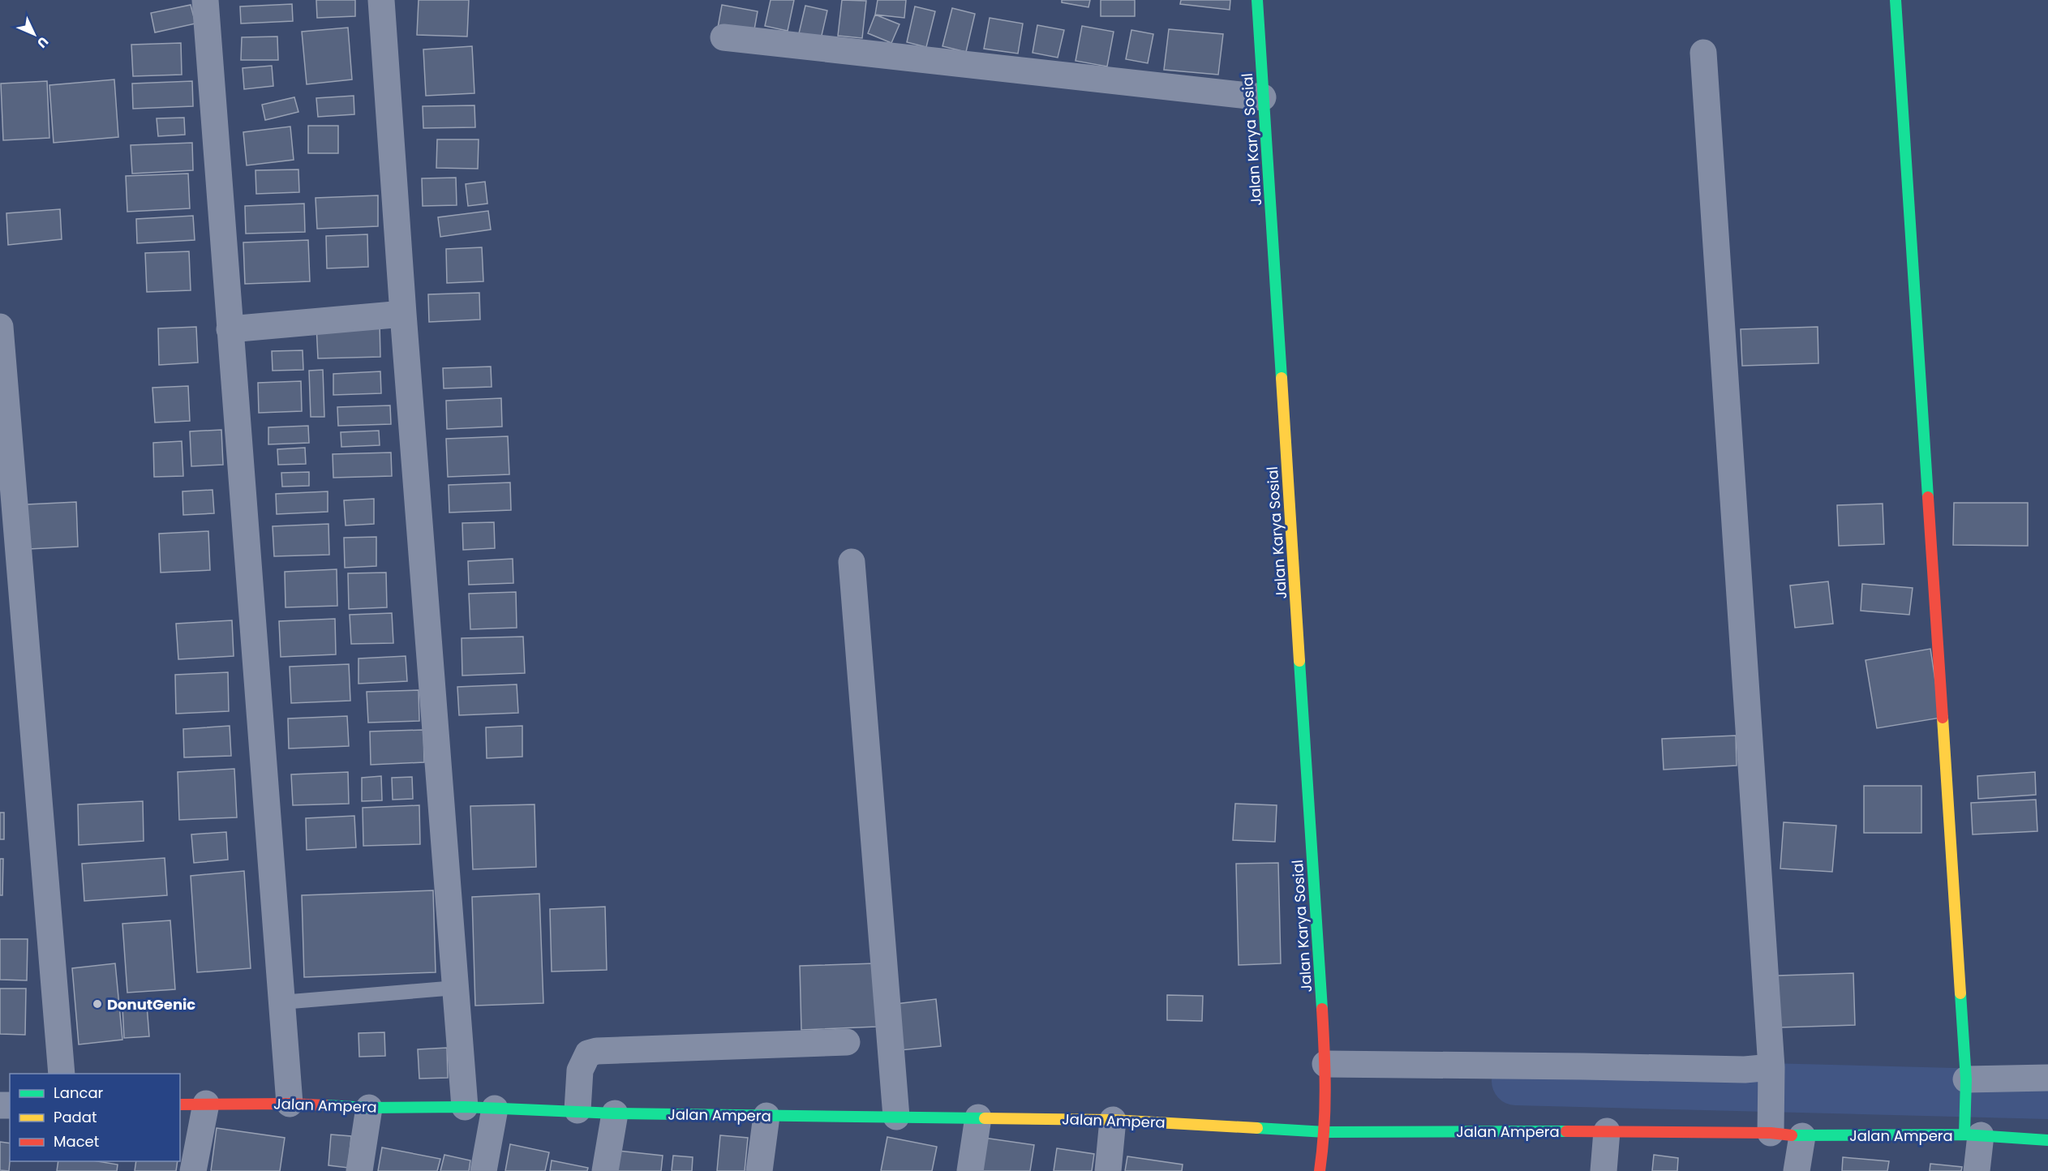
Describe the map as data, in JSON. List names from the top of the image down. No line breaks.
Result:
{"streets":{"street":["Jalan Karya Sosial","Jalan Ampera"]},"crossings":[["Jalan Karya Sosial","Jalan Ampera"]],"places":["DonutGenic"],"legend":["Lancar","Padat","Macet"],"north":"bottom right"}
